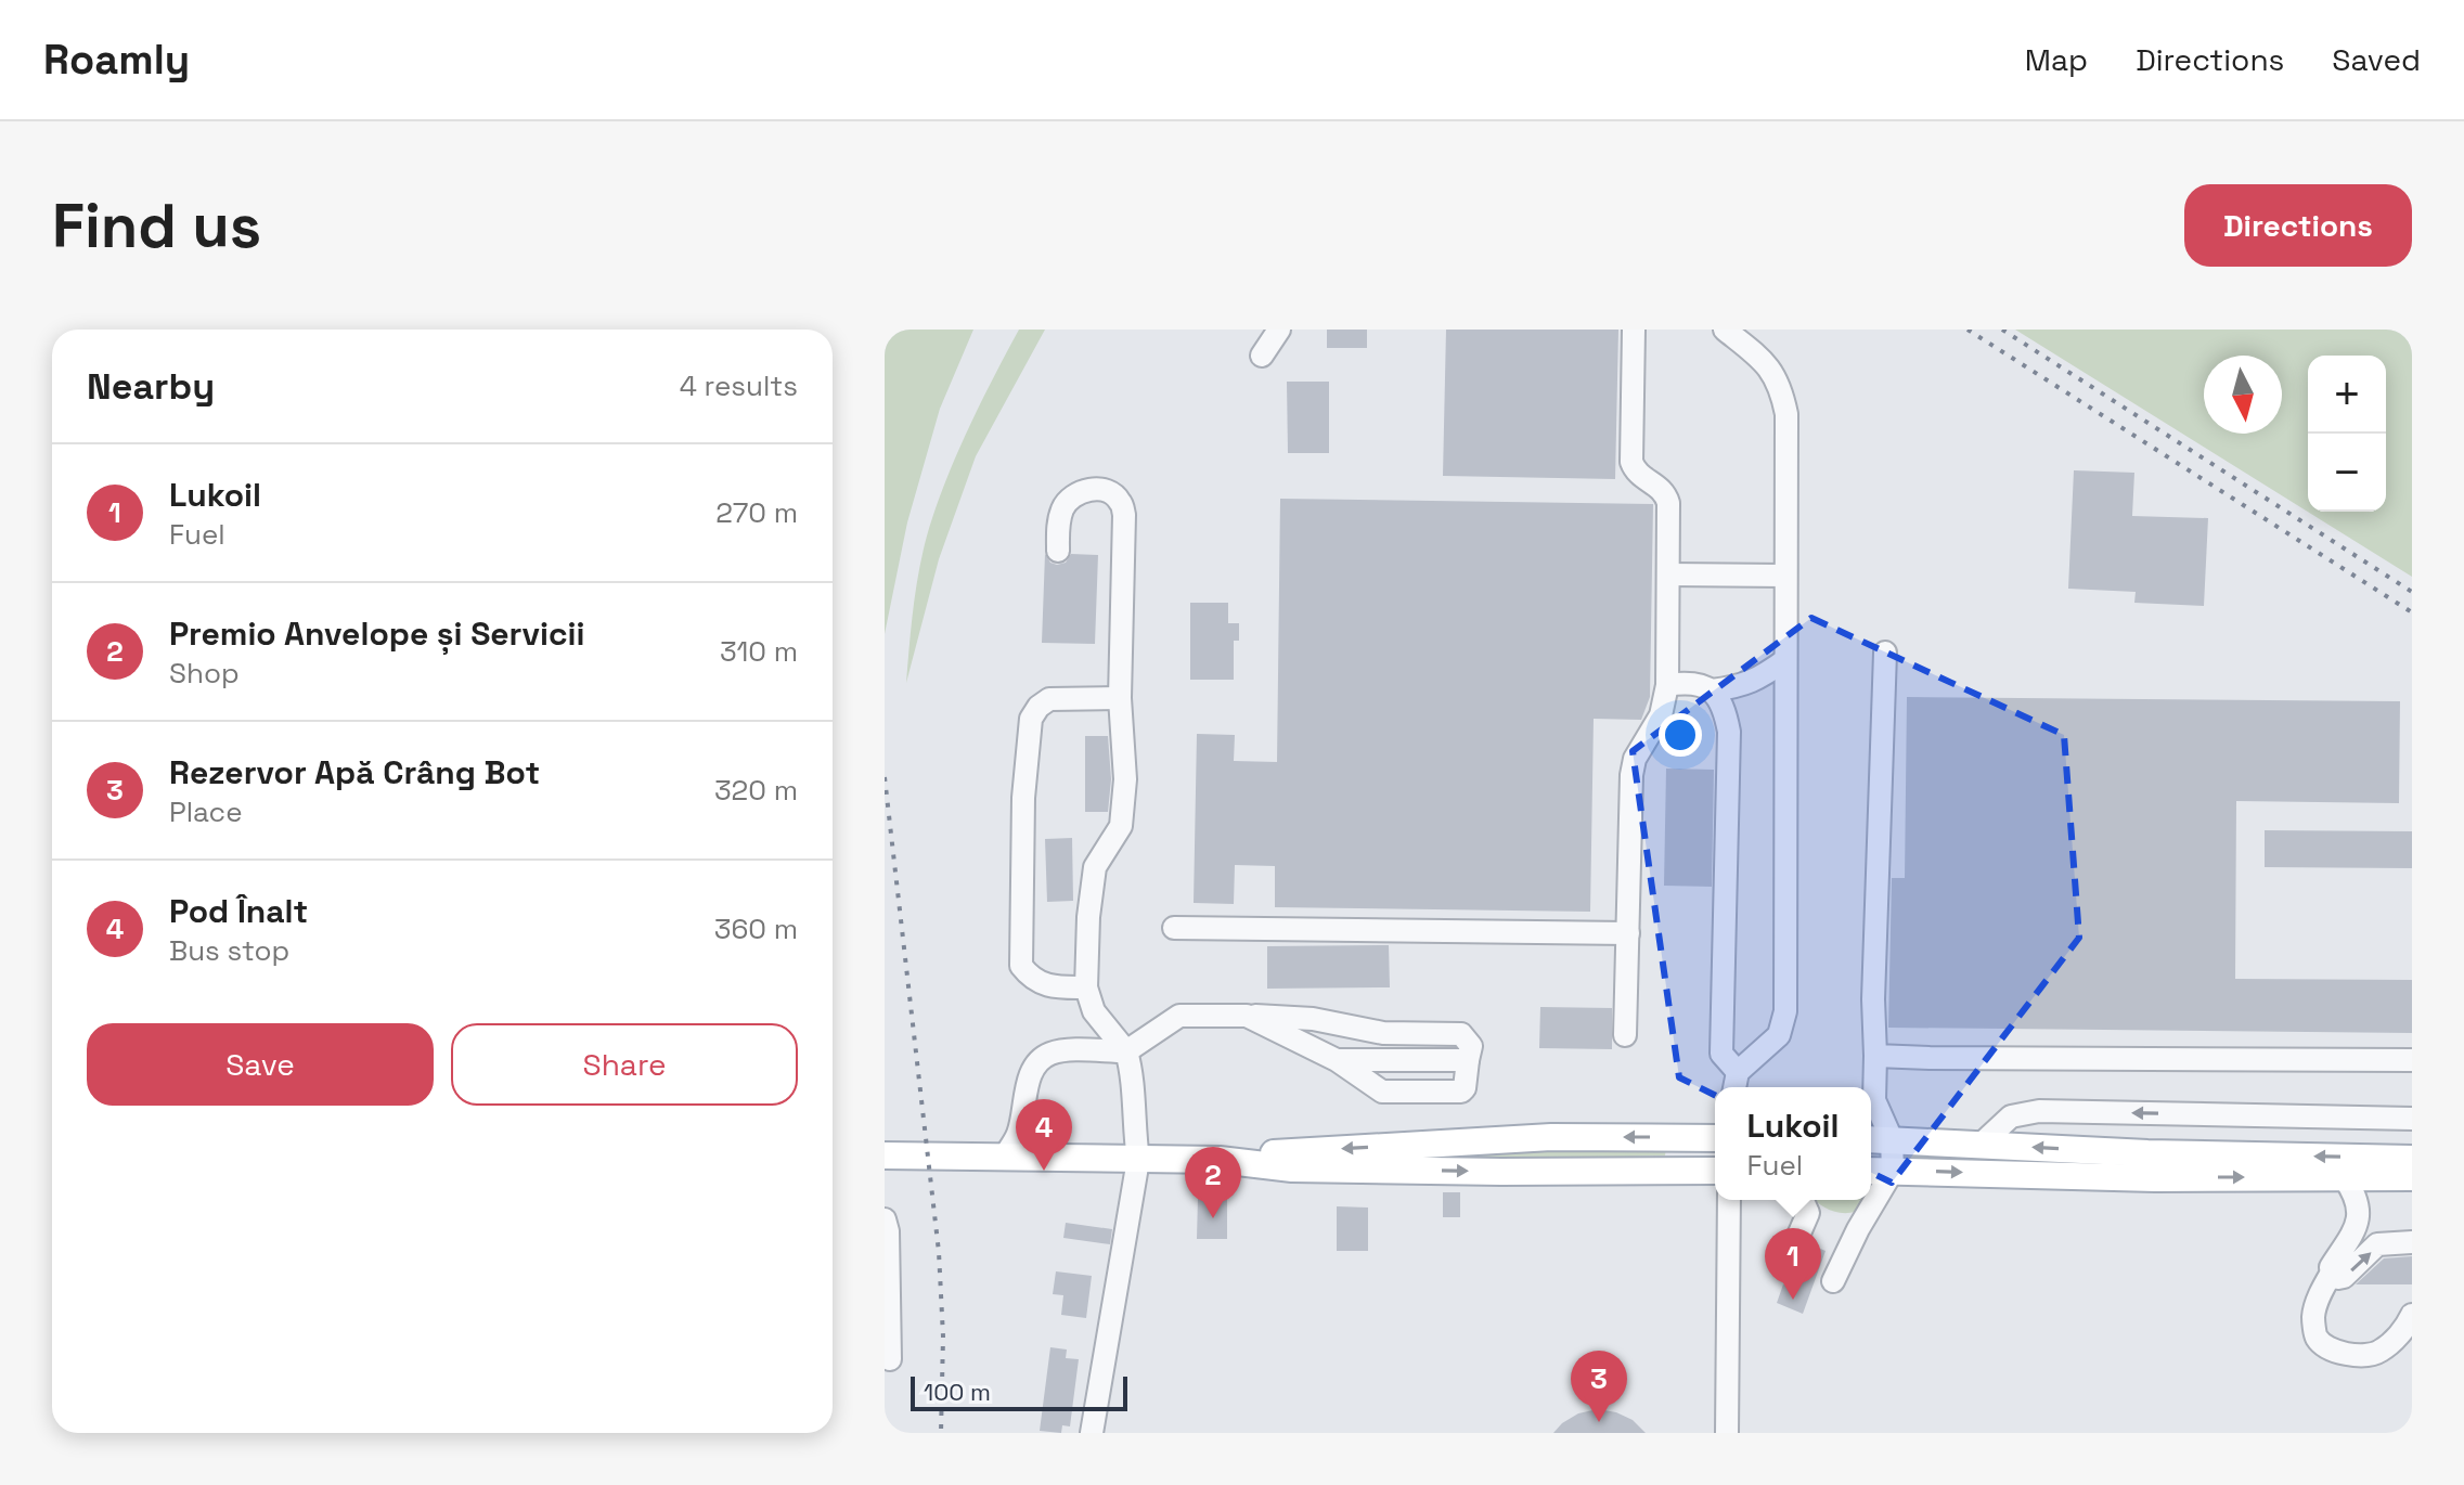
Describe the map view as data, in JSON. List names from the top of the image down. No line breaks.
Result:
{"scale_bar":"100 m","north":"bottom","page":{"header":"Roamly","nav":["Map","Directions","Saved"],"buttons":["Directions",["Save","Share"]],"title":"Find us","heading":["Nearby","4 results"],"map_buttons":["+","−"],"list":[{"mark":"1","name":"Lukoil","note":"Fuel","value":"270 m"},{"mark":"2","name":"Premio Anvelope și Servicii","note":"Shop","value":"310 m"},{"mark":"3","name":"Rezervor Apă Crâng Bot","note":"Place","value":"320 m"},{"mark":"4","name":"Pod Înalt","note":"Bus stop","value":"360 m"}],"popup":["Lukoil","Fuel"],"pins":["4","2","1","3"],"scale":"100 m"}}
